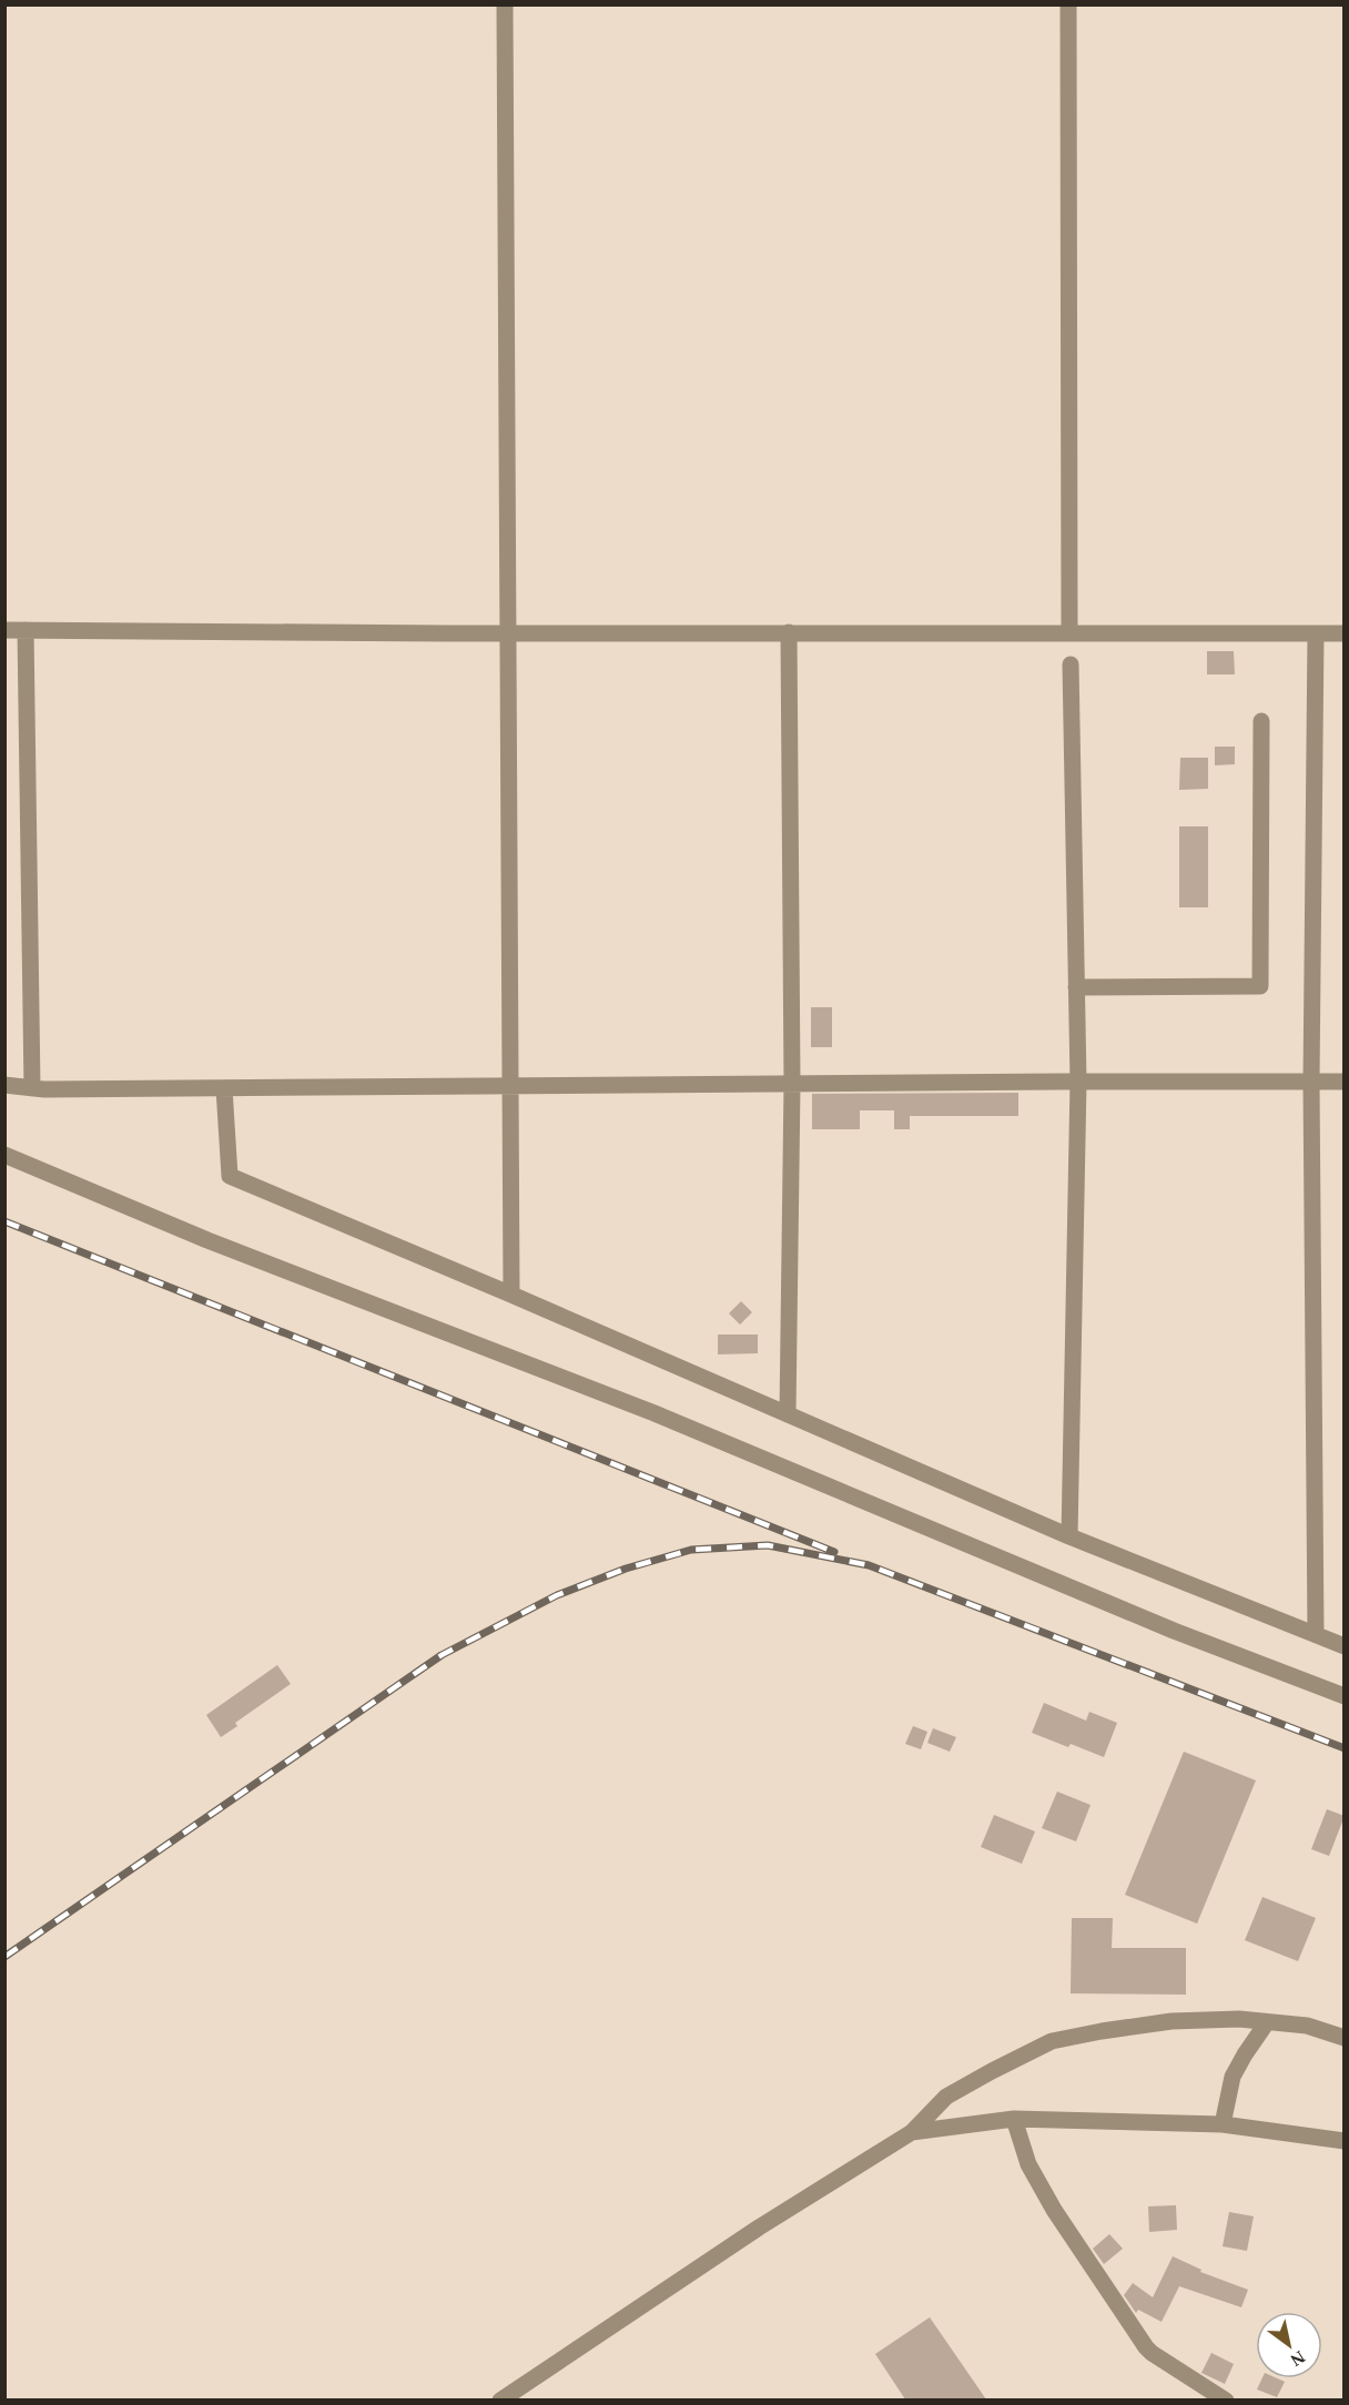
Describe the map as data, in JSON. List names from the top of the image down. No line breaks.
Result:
{"north":"bottom right"}
